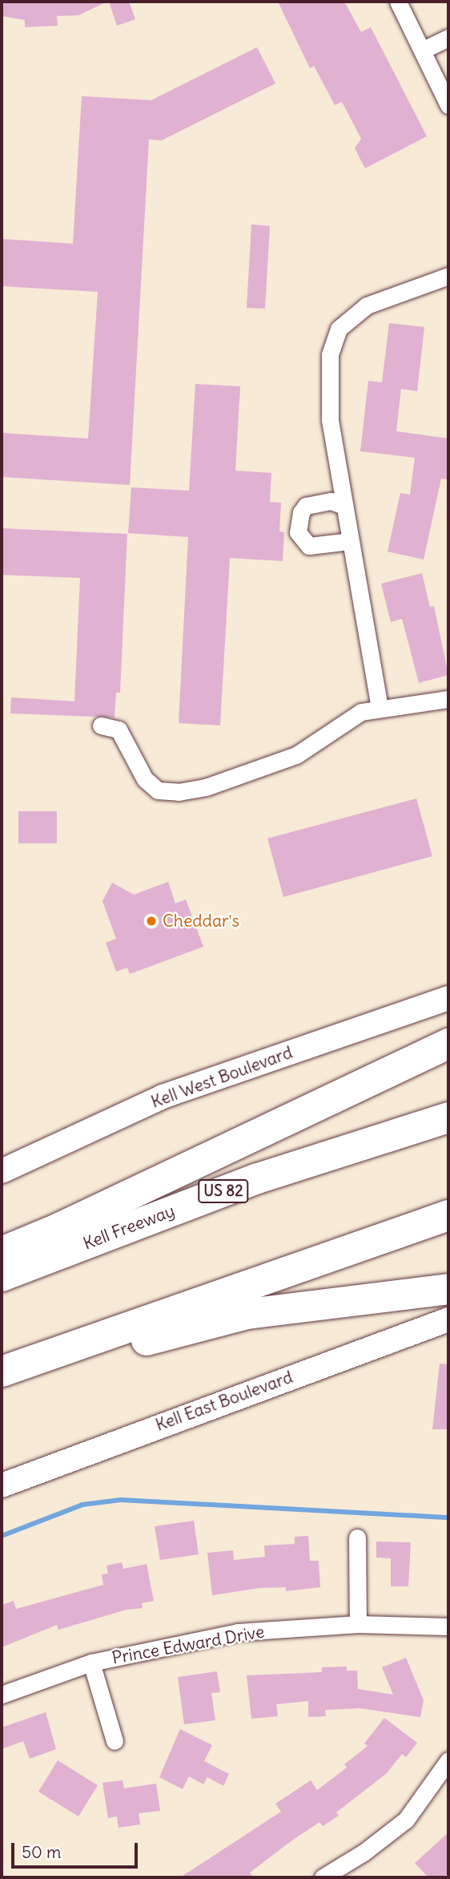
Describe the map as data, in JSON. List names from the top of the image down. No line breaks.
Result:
{"streets":{"highway":["US 82","Kell Freeway"],"main road":["Kell West Boulevard","Kell East Boulevard"],"street":["Prince Edward Drive"]},"places":["Cheddar's"],"scale_bar":"50 m"}
